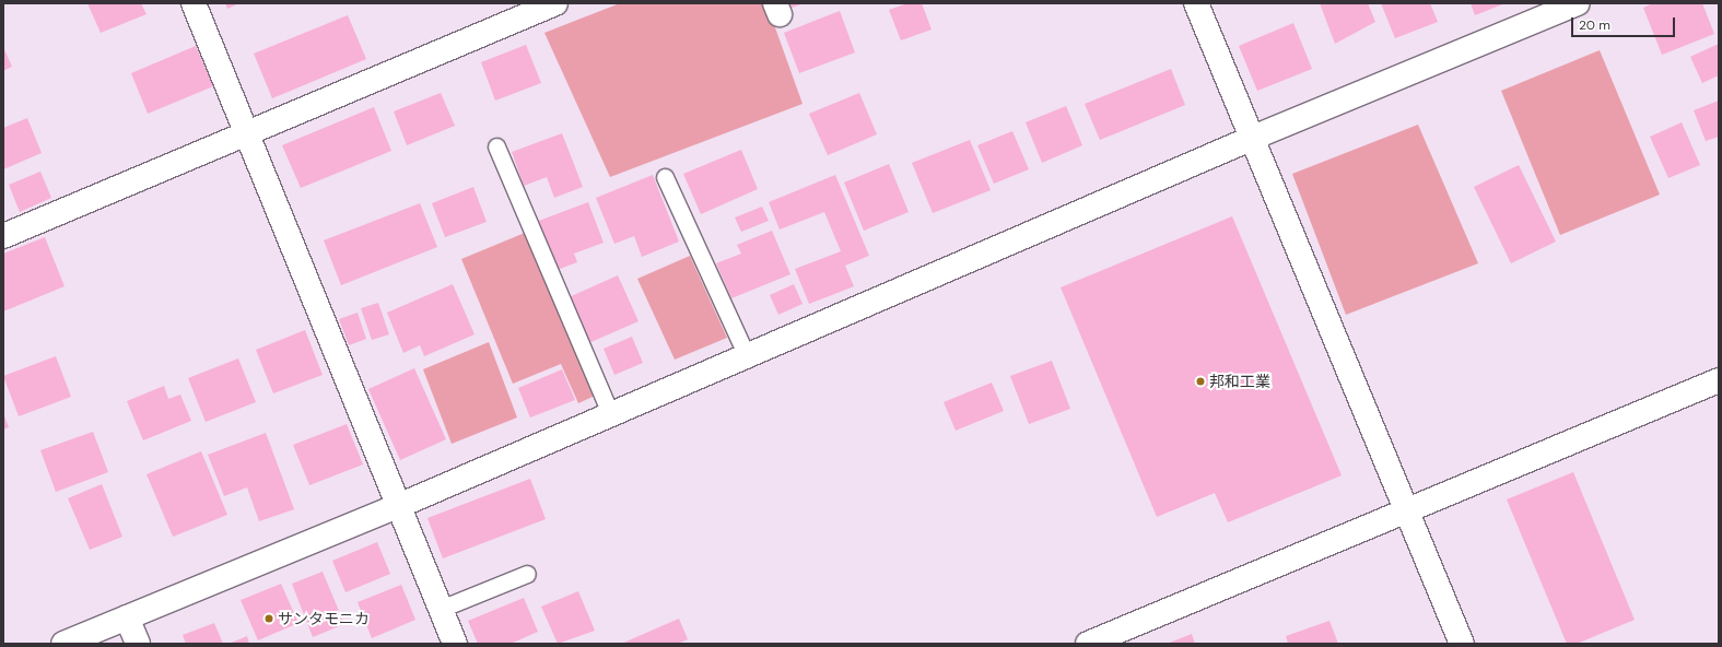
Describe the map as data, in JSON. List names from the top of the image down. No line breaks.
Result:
{"places":["邦和工業","サンタモニカ"],"scale_bar":"20 m"}
